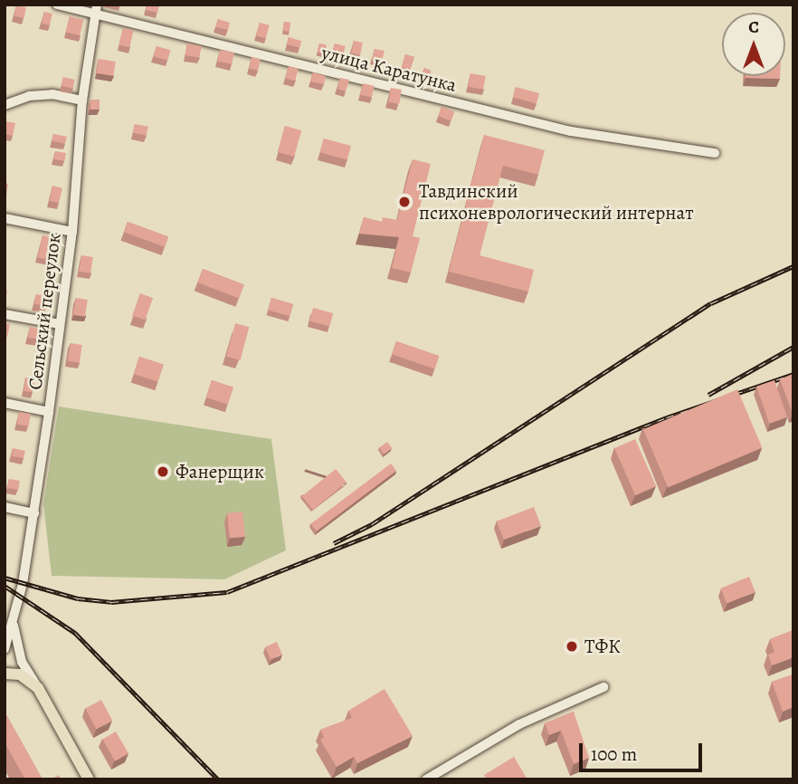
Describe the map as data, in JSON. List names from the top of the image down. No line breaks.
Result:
{"streets":{"street":["улица Каратунка","Сельский переулок"]},"crossings":[["улица Каратунка","Сельский переулок"]],"places":["Тавдинский психоневрологический интернат","Фанерщик","ТФК"],"scale_bar":"100 m","north":"top"}
